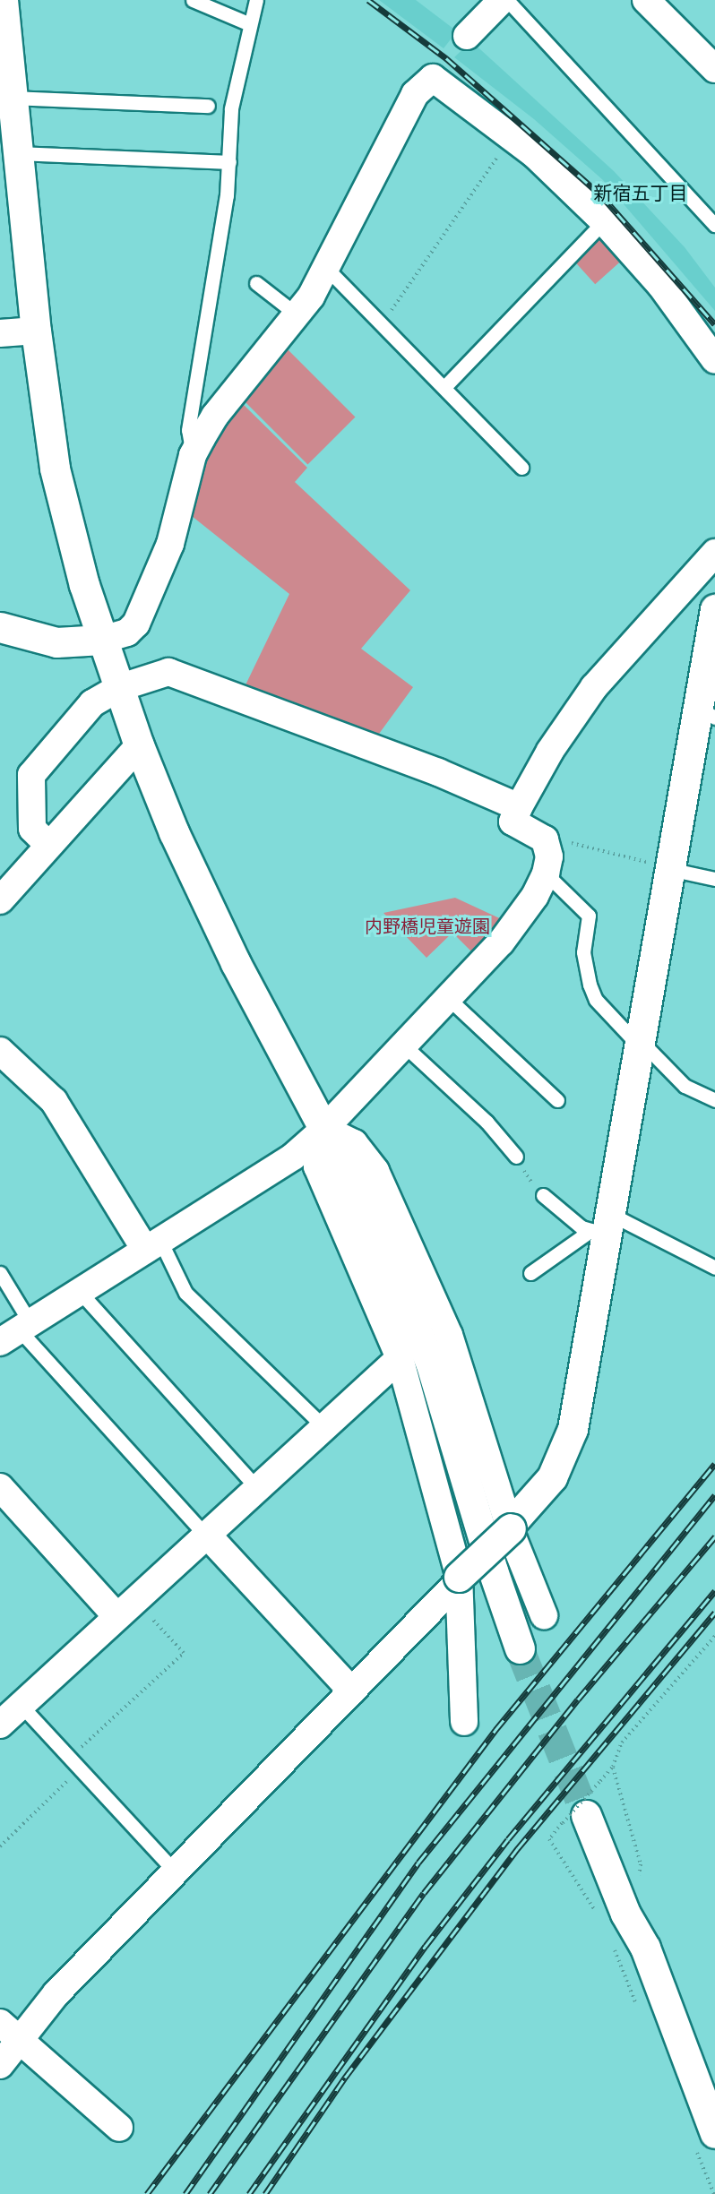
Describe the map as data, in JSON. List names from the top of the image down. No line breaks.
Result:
{"districts":["新宿五丁目"],"parks":["内野橋児童遊園"]}
